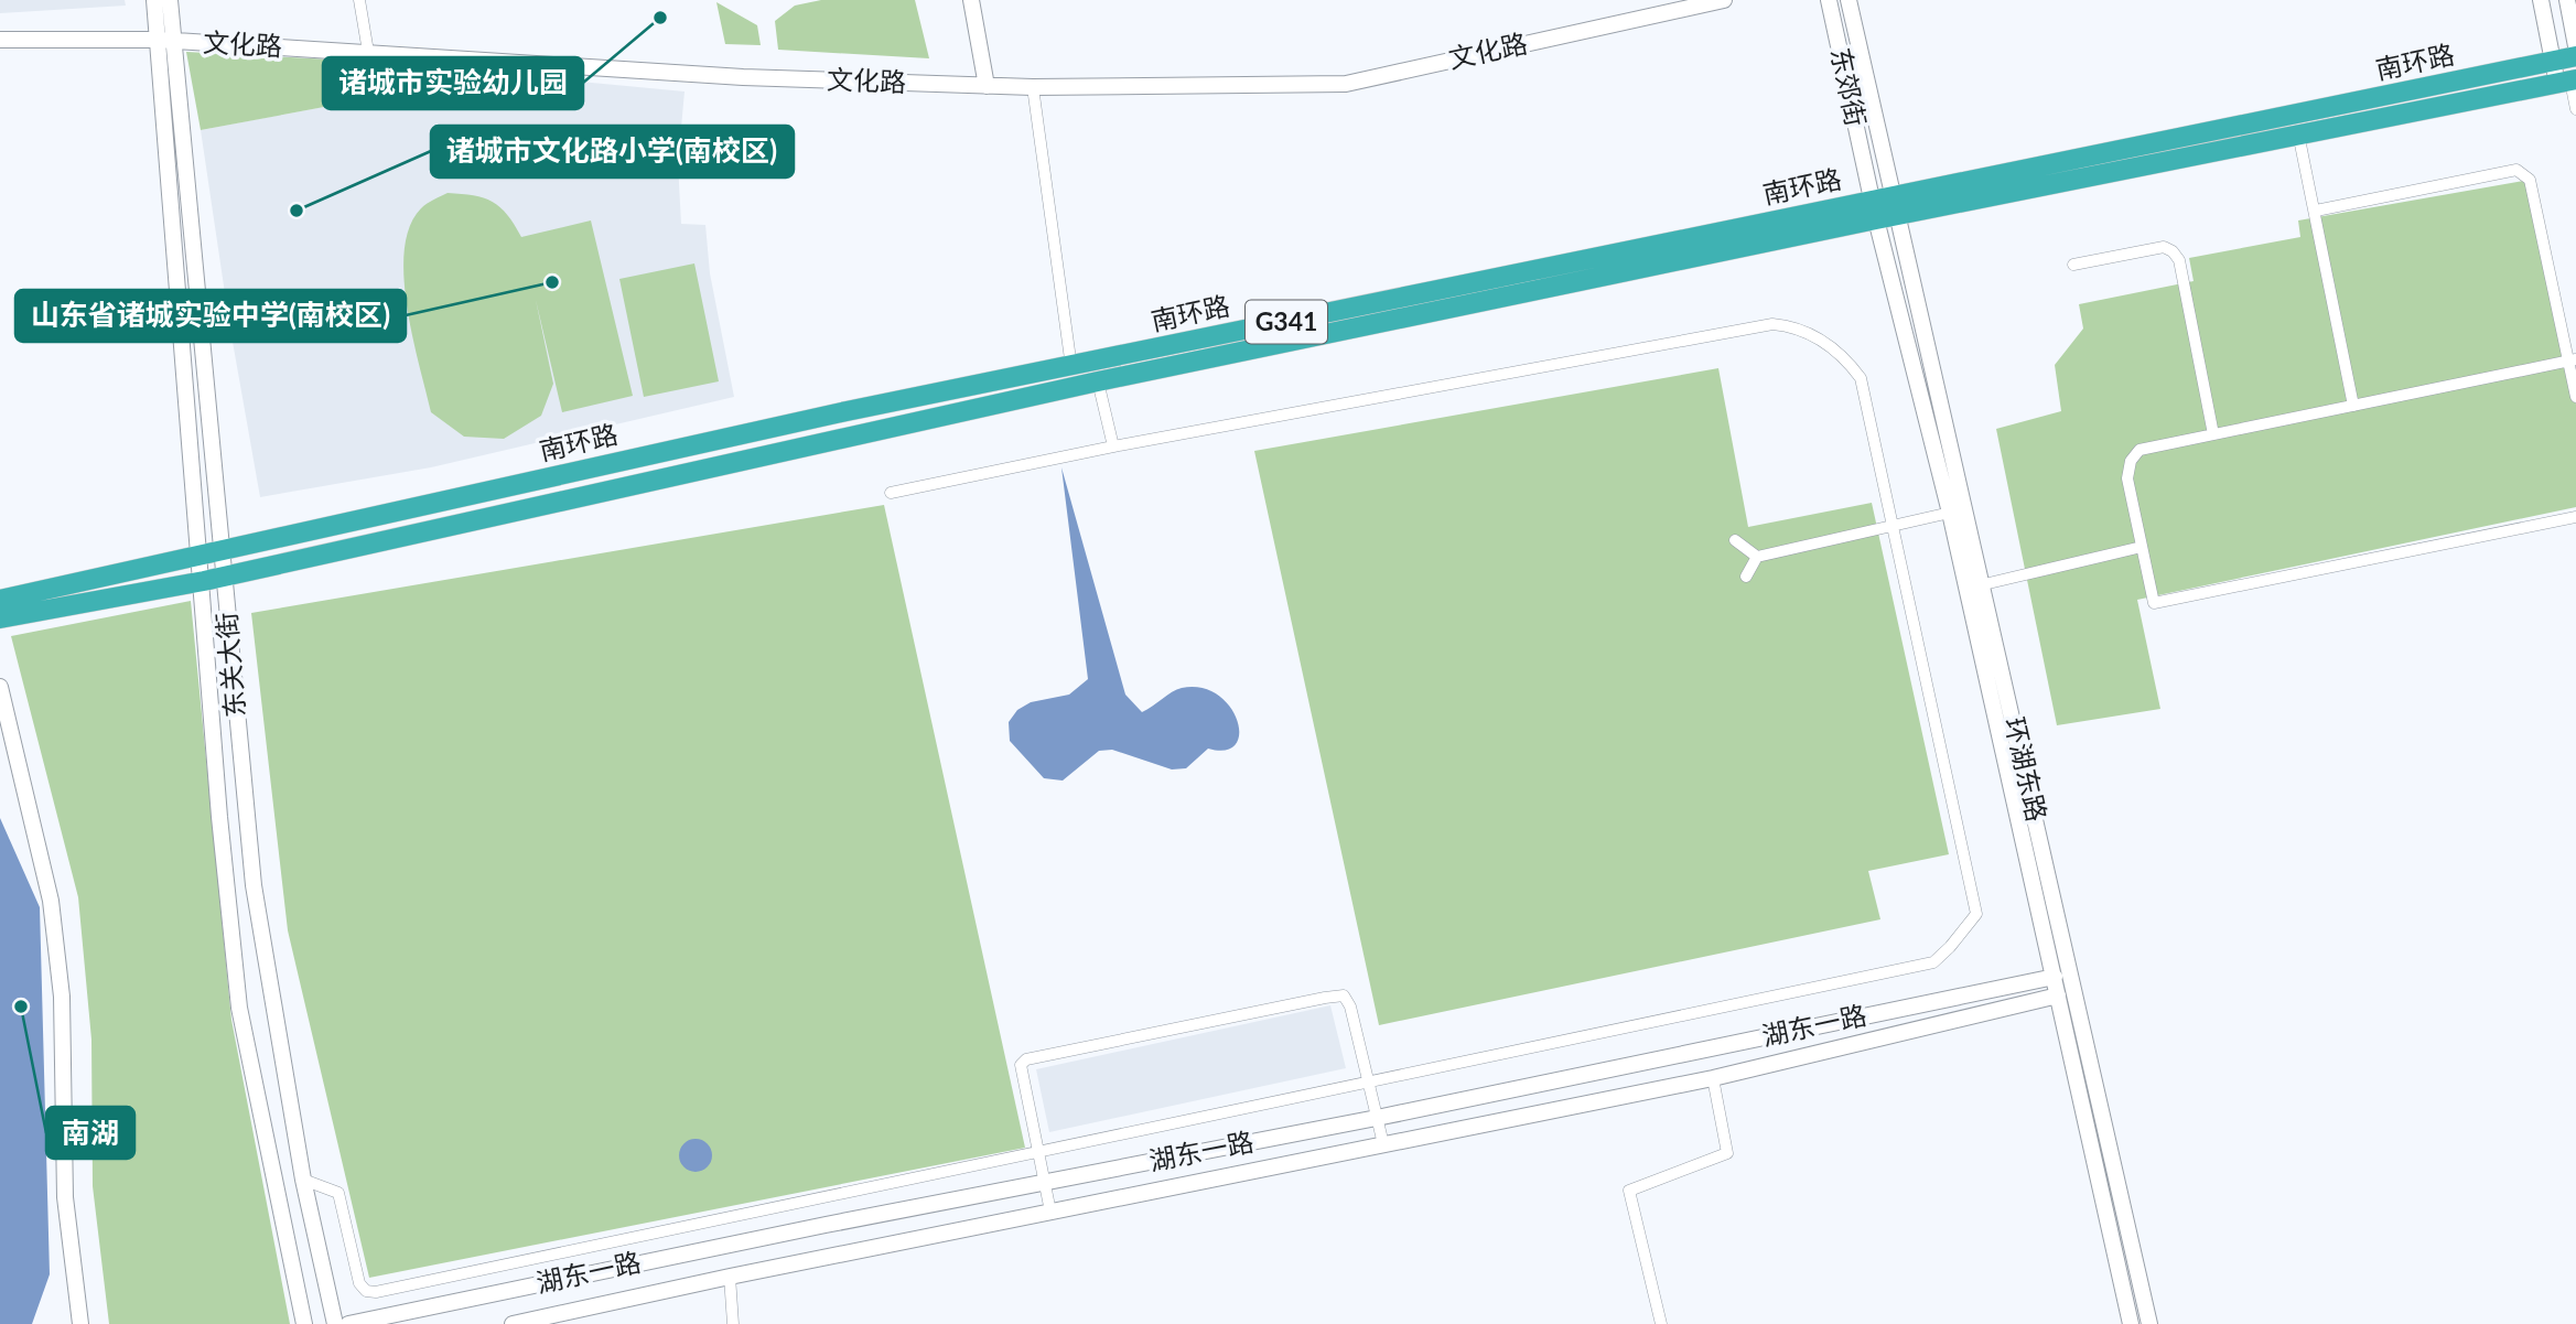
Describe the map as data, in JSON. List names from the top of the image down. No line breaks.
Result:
{"streets":{"highway":["南环路","G341"],"main road":["文化路","东郊街","东关大街","环湖东路","湖东一路"]},"crossings":[["文化路","东关大街"],["南环路","东郊街"],["南环路","东关大街"],["南环路","环湖东路"],["东郊街","环湖东路"],["环湖东路","湖东一路"]],"places":["诸城市实验幼儿园","诸城市文化路小学(南校区)","山东省诸城实验中学(南校区)","南湖"]}
